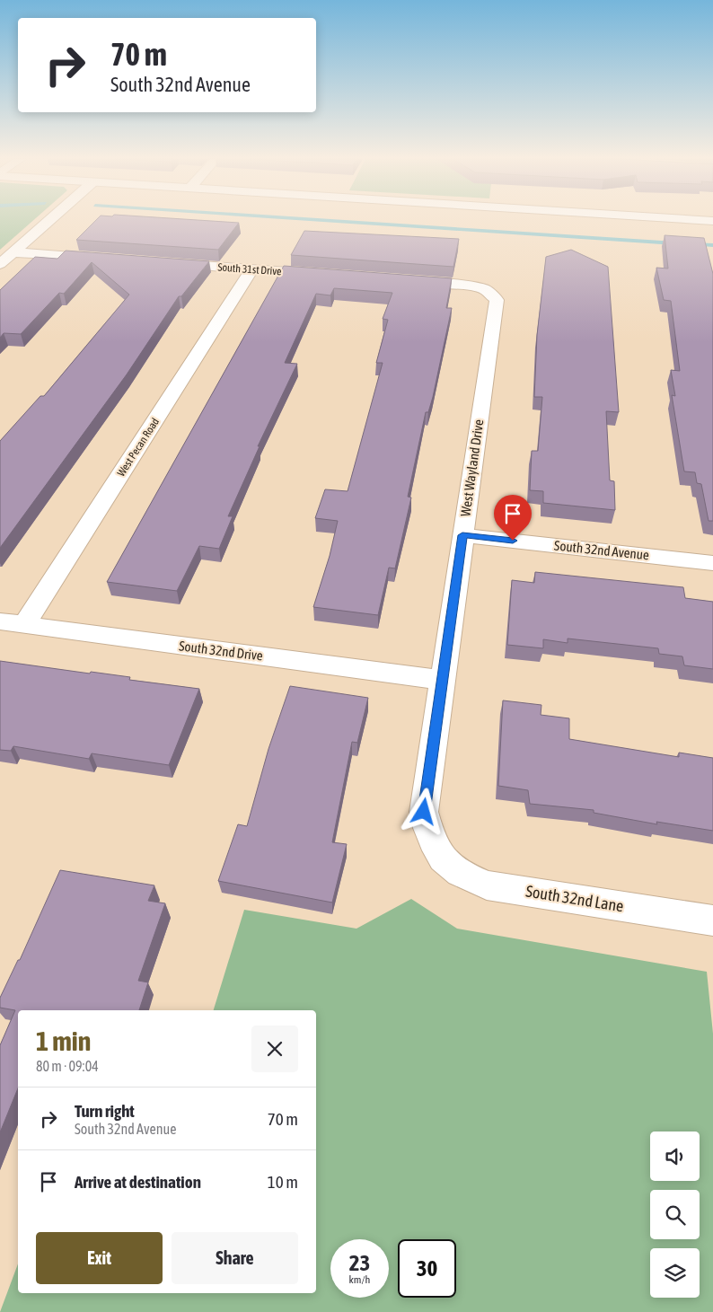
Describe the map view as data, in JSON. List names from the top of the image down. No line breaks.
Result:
{"streets":{"street":["South 31st Drive","West Pecan Road","West Wayland Drive","South 32nd Avenue","South 32nd Drive","South 32nd Lane"]},"crossings":[["South 31st Drive","West Pecan Road"],["West Pecan Road","South 32nd Drive"],["West Wayland Drive","South 32nd Avenue"],["West Wayland Drive","South 32nd Drive"],["West Wayland Drive","South 32nd Lane"]],"page":{"turn":["70 m","South 32nd Avenue"],"heading":["1 min","80 m · 09:04"],"list":[{"name":"Turn right","note":"South 32nd Avenue","value":"70 m"},{"name":"Arrive at destination","value":"10 m"}],"buttons":["Exit","Share"],"speed":"23 km/h","limit":"30"}}
